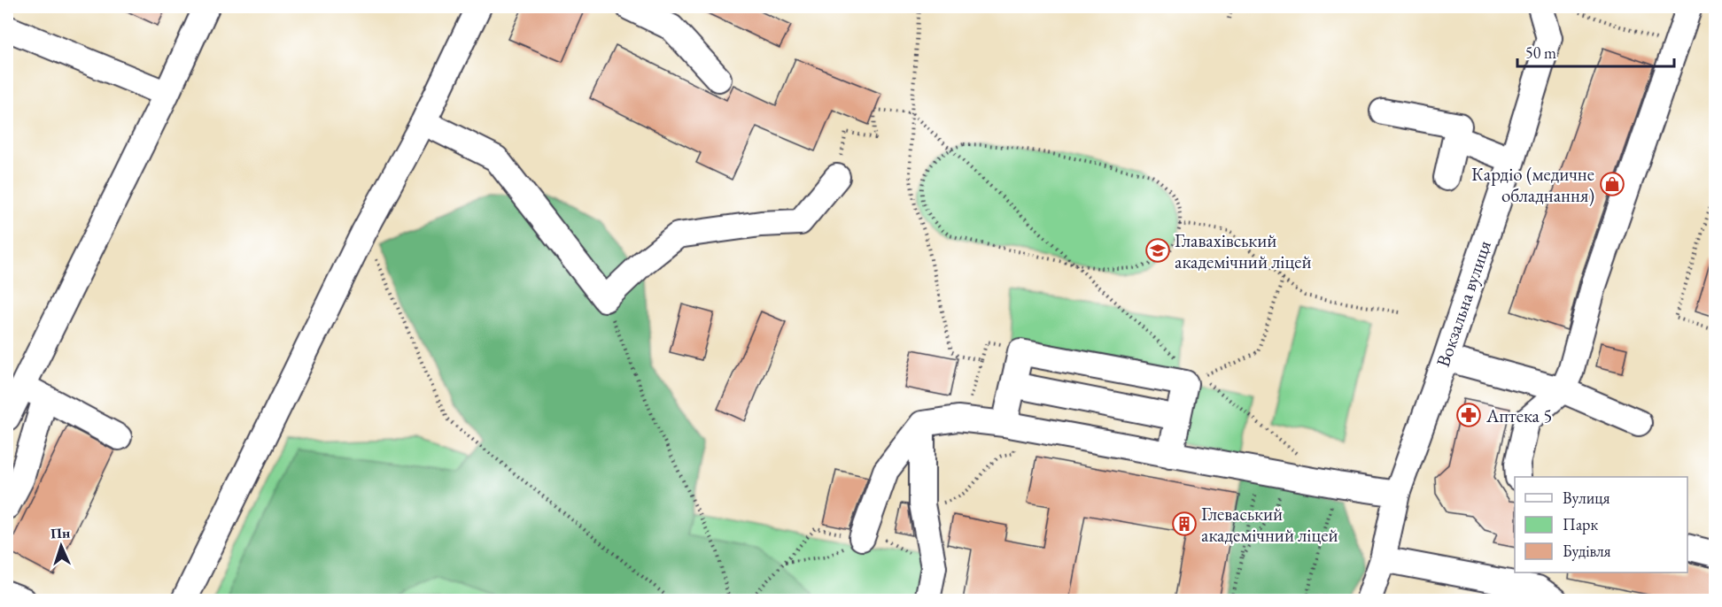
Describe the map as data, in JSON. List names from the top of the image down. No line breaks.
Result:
{"streets":{"street":["Вокзальна вулиця"]},"places":{"shop":["Кардіо (медичне обладнання)"],"school or university":["Главахівський академічний ліцей"],"pharmacy":["Аптека 5"],"building":["Глеваський академічний ліцей"]},"legend":["Вулиця","Парк","Будівля"],"scale_bar":"50 m","north":"top"}
